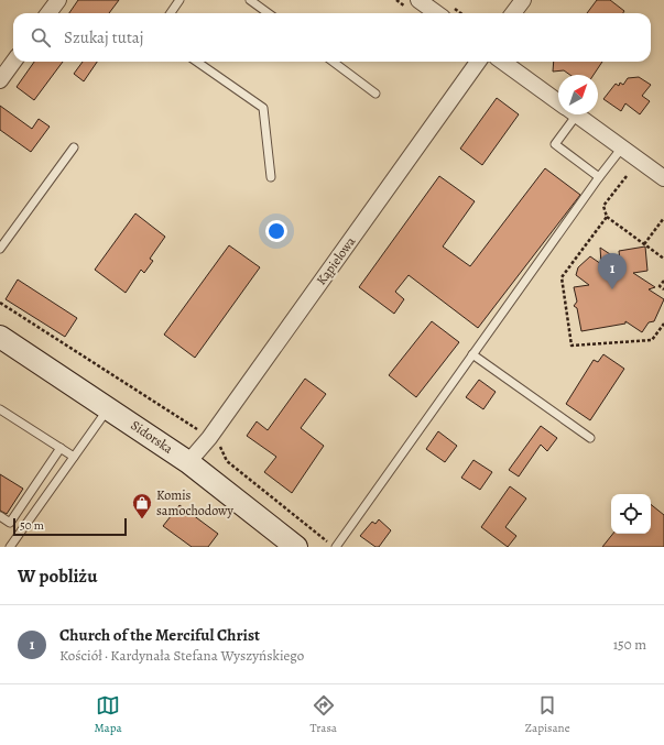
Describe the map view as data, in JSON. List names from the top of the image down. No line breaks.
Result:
{"streets":{"street":["Kąpielowa","Sidorska"]},"crossings":[["Kąpielowa","Sidorska"]],"places":{"shop":["Komis samochodowy"]},"scale_bar":"50 m","north":"top right","page":{"search":"Szukaj tutaj","pins":"1","scale":"50 m","heading":"W pobliżu","list":[{"mark":"1","name":"Church of the Merciful Christ","note":"Kościół · Kardynała Stefana Wyszyńskiego","value":"150 m"}],"nav":["Mapa","Trasa","Zapisane"]}}
